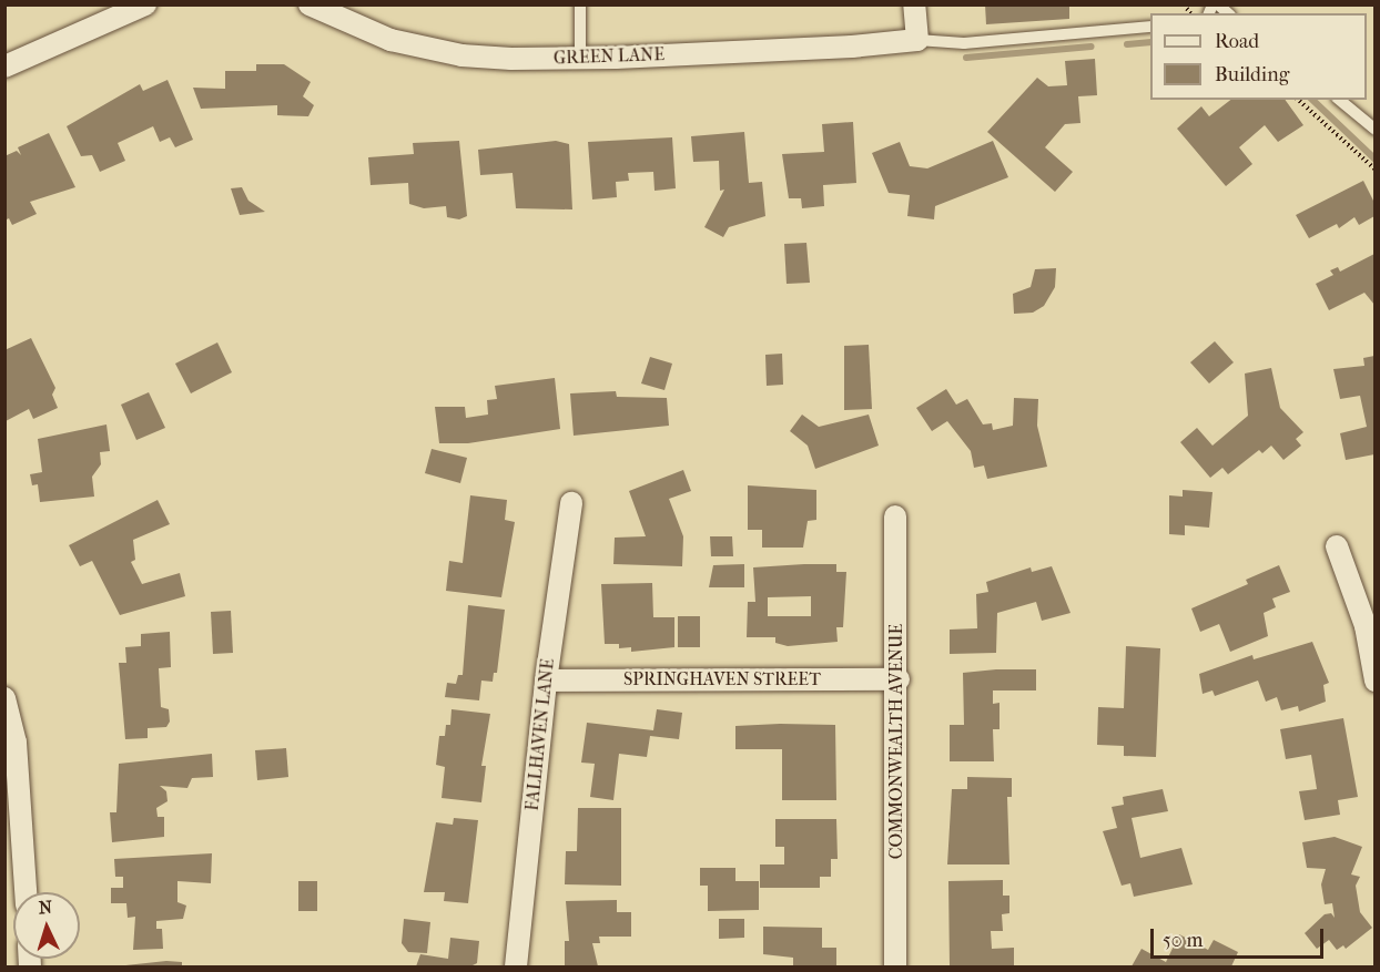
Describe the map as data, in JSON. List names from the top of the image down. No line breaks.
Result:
{"streets":{"street":["GREEN LANE","SPRINGHAVEN STREET","FALLHAVEN LANE","COMMONWEALTH AVENUE"]},"crossings":[["SPRINGHAVEN STREET","FALLHAVEN LANE"],["SPRINGHAVEN STREET","COMMONWEALTH AVENUE"]],"legend":["Road","Building"],"scale_bar":"50 m","north":"top"}
